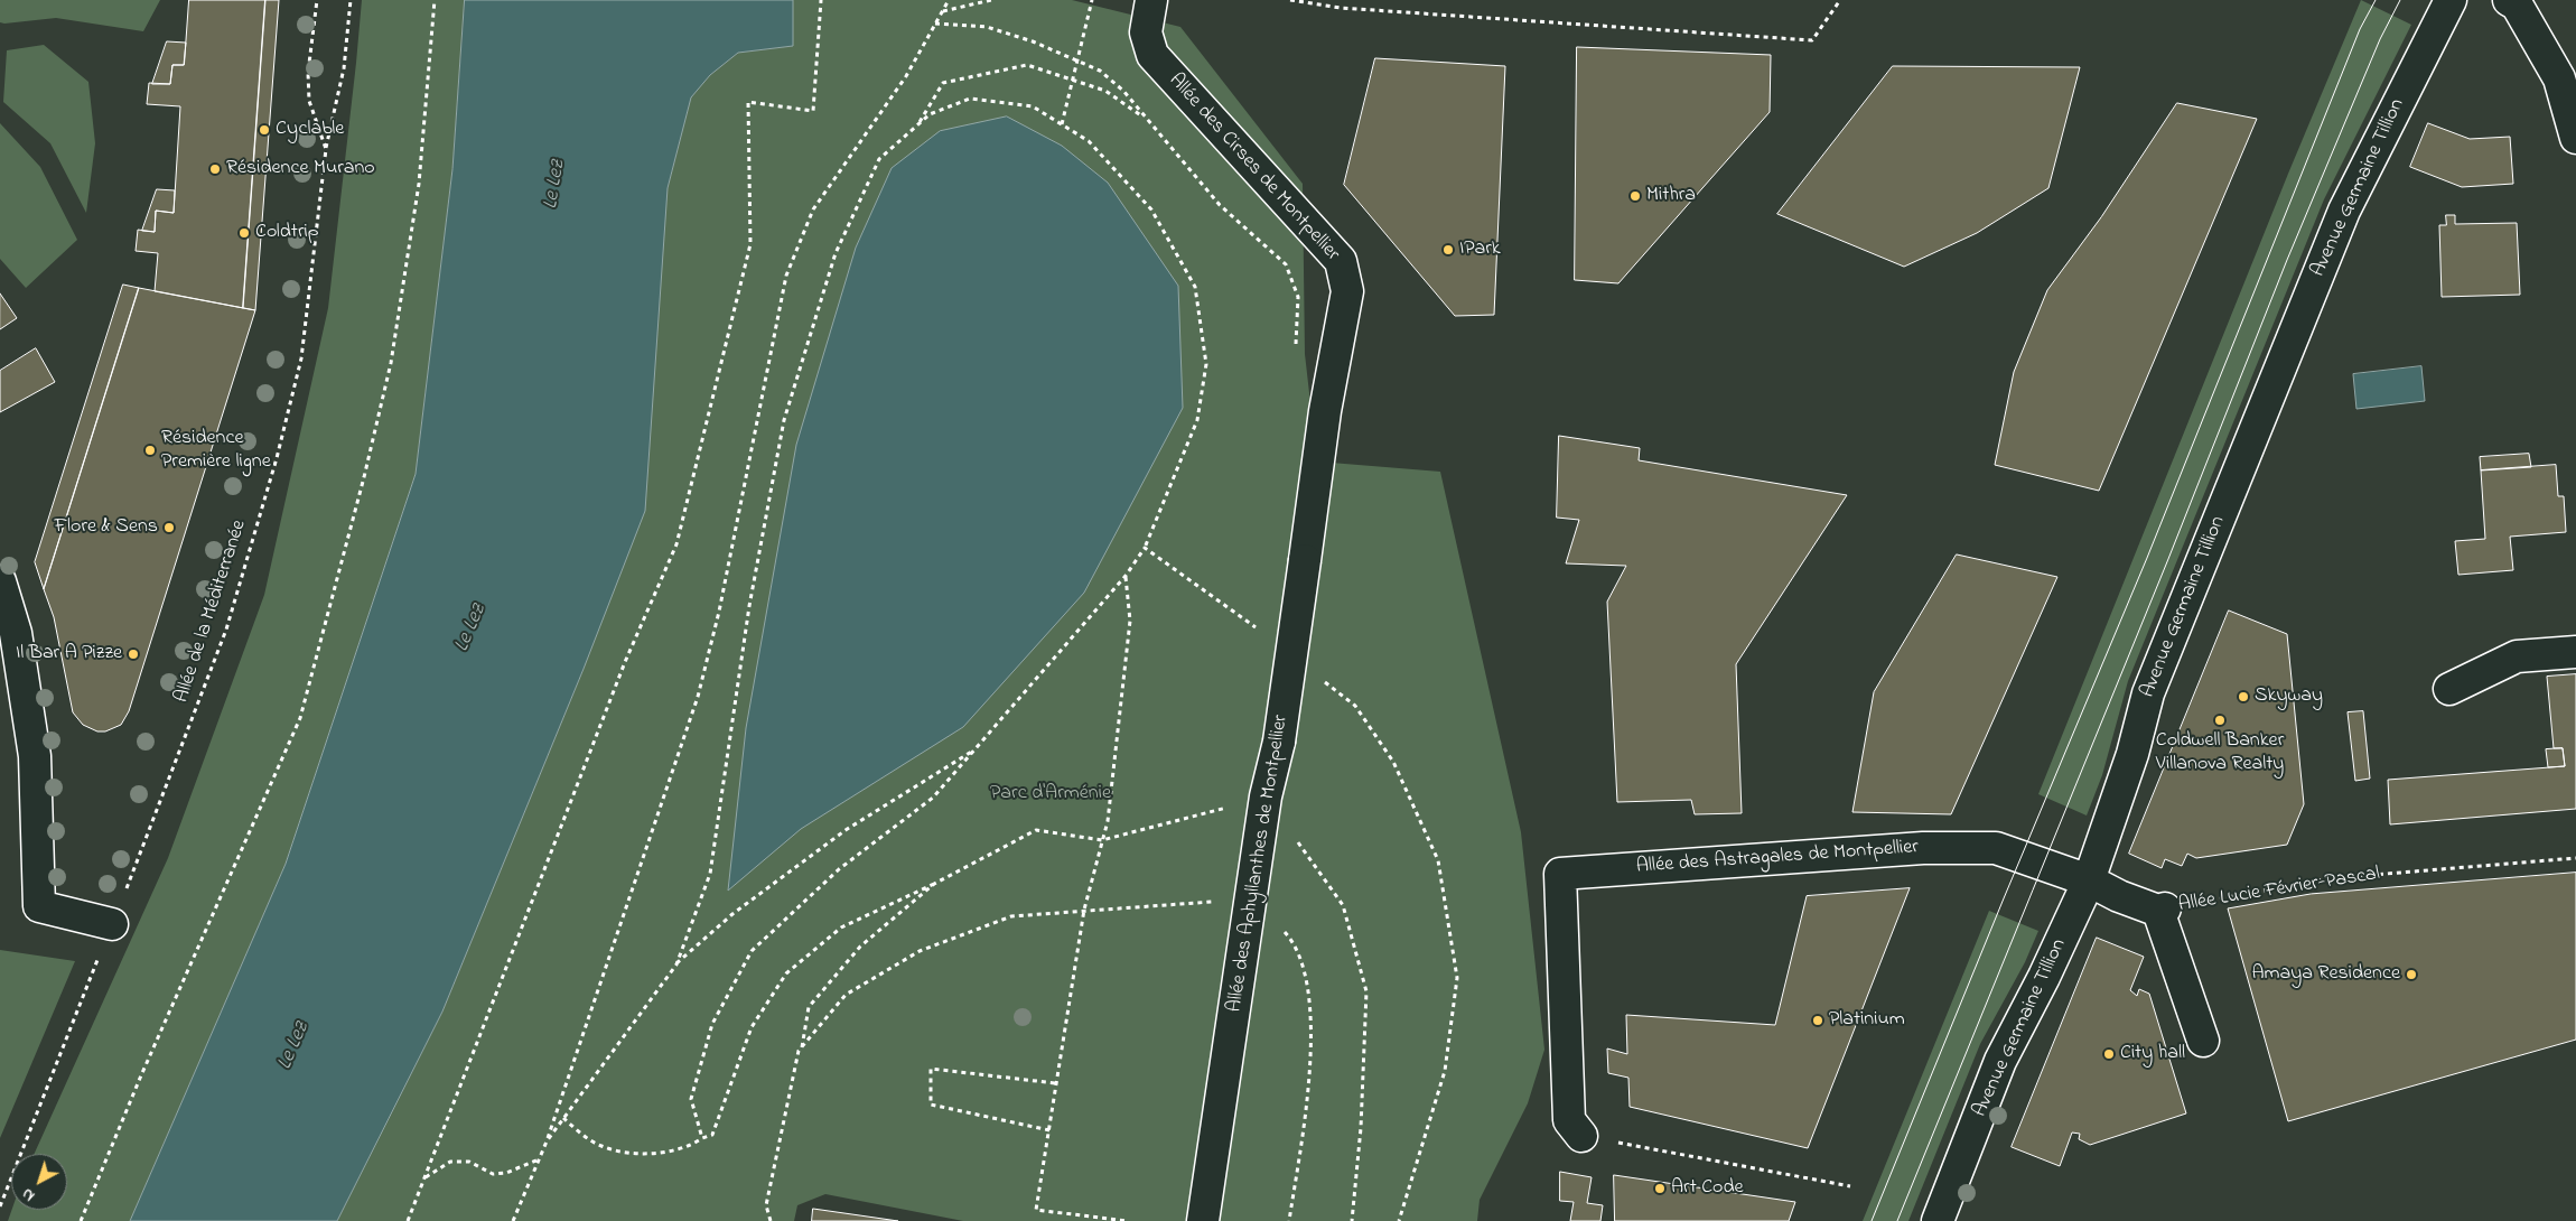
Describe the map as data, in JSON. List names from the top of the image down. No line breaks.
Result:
{"streets":{"street":["Allée des Cirses de Montpellier","Avenue Germaine Tillion","Allée des Astragales de Montpellier","Allée des Aphyllanthes de Montpellier","Allée Lucie Février-Pascal"],"path":["Allée de la Méditerranée"]},"crossings":[["Allée des Cirses de Montpellier","Allée des Aphyllanthes de Montpellier"],["Avenue Germaine Tillion","Allée des Astragales de Montpellier"],["Avenue Germaine Tillion","Allée Lucie Février-Pascal"],["Allée des Astragales de Montpellier","Allée Lucie Février-Pascal"]],"water":["Le Lez"],"parks":["Parc d'Arménie"],"places":["Cyclable","Résidence Murano","Mithra","Coldtrip","IPark","Résidence Première ligne","Flore & Sens","Il Bar A Pizze","Skyway","Coldwell Banker Villanova Realty","Amaya Residence","Platinium","City hall","Art Code"],"north":"bottom left"}
